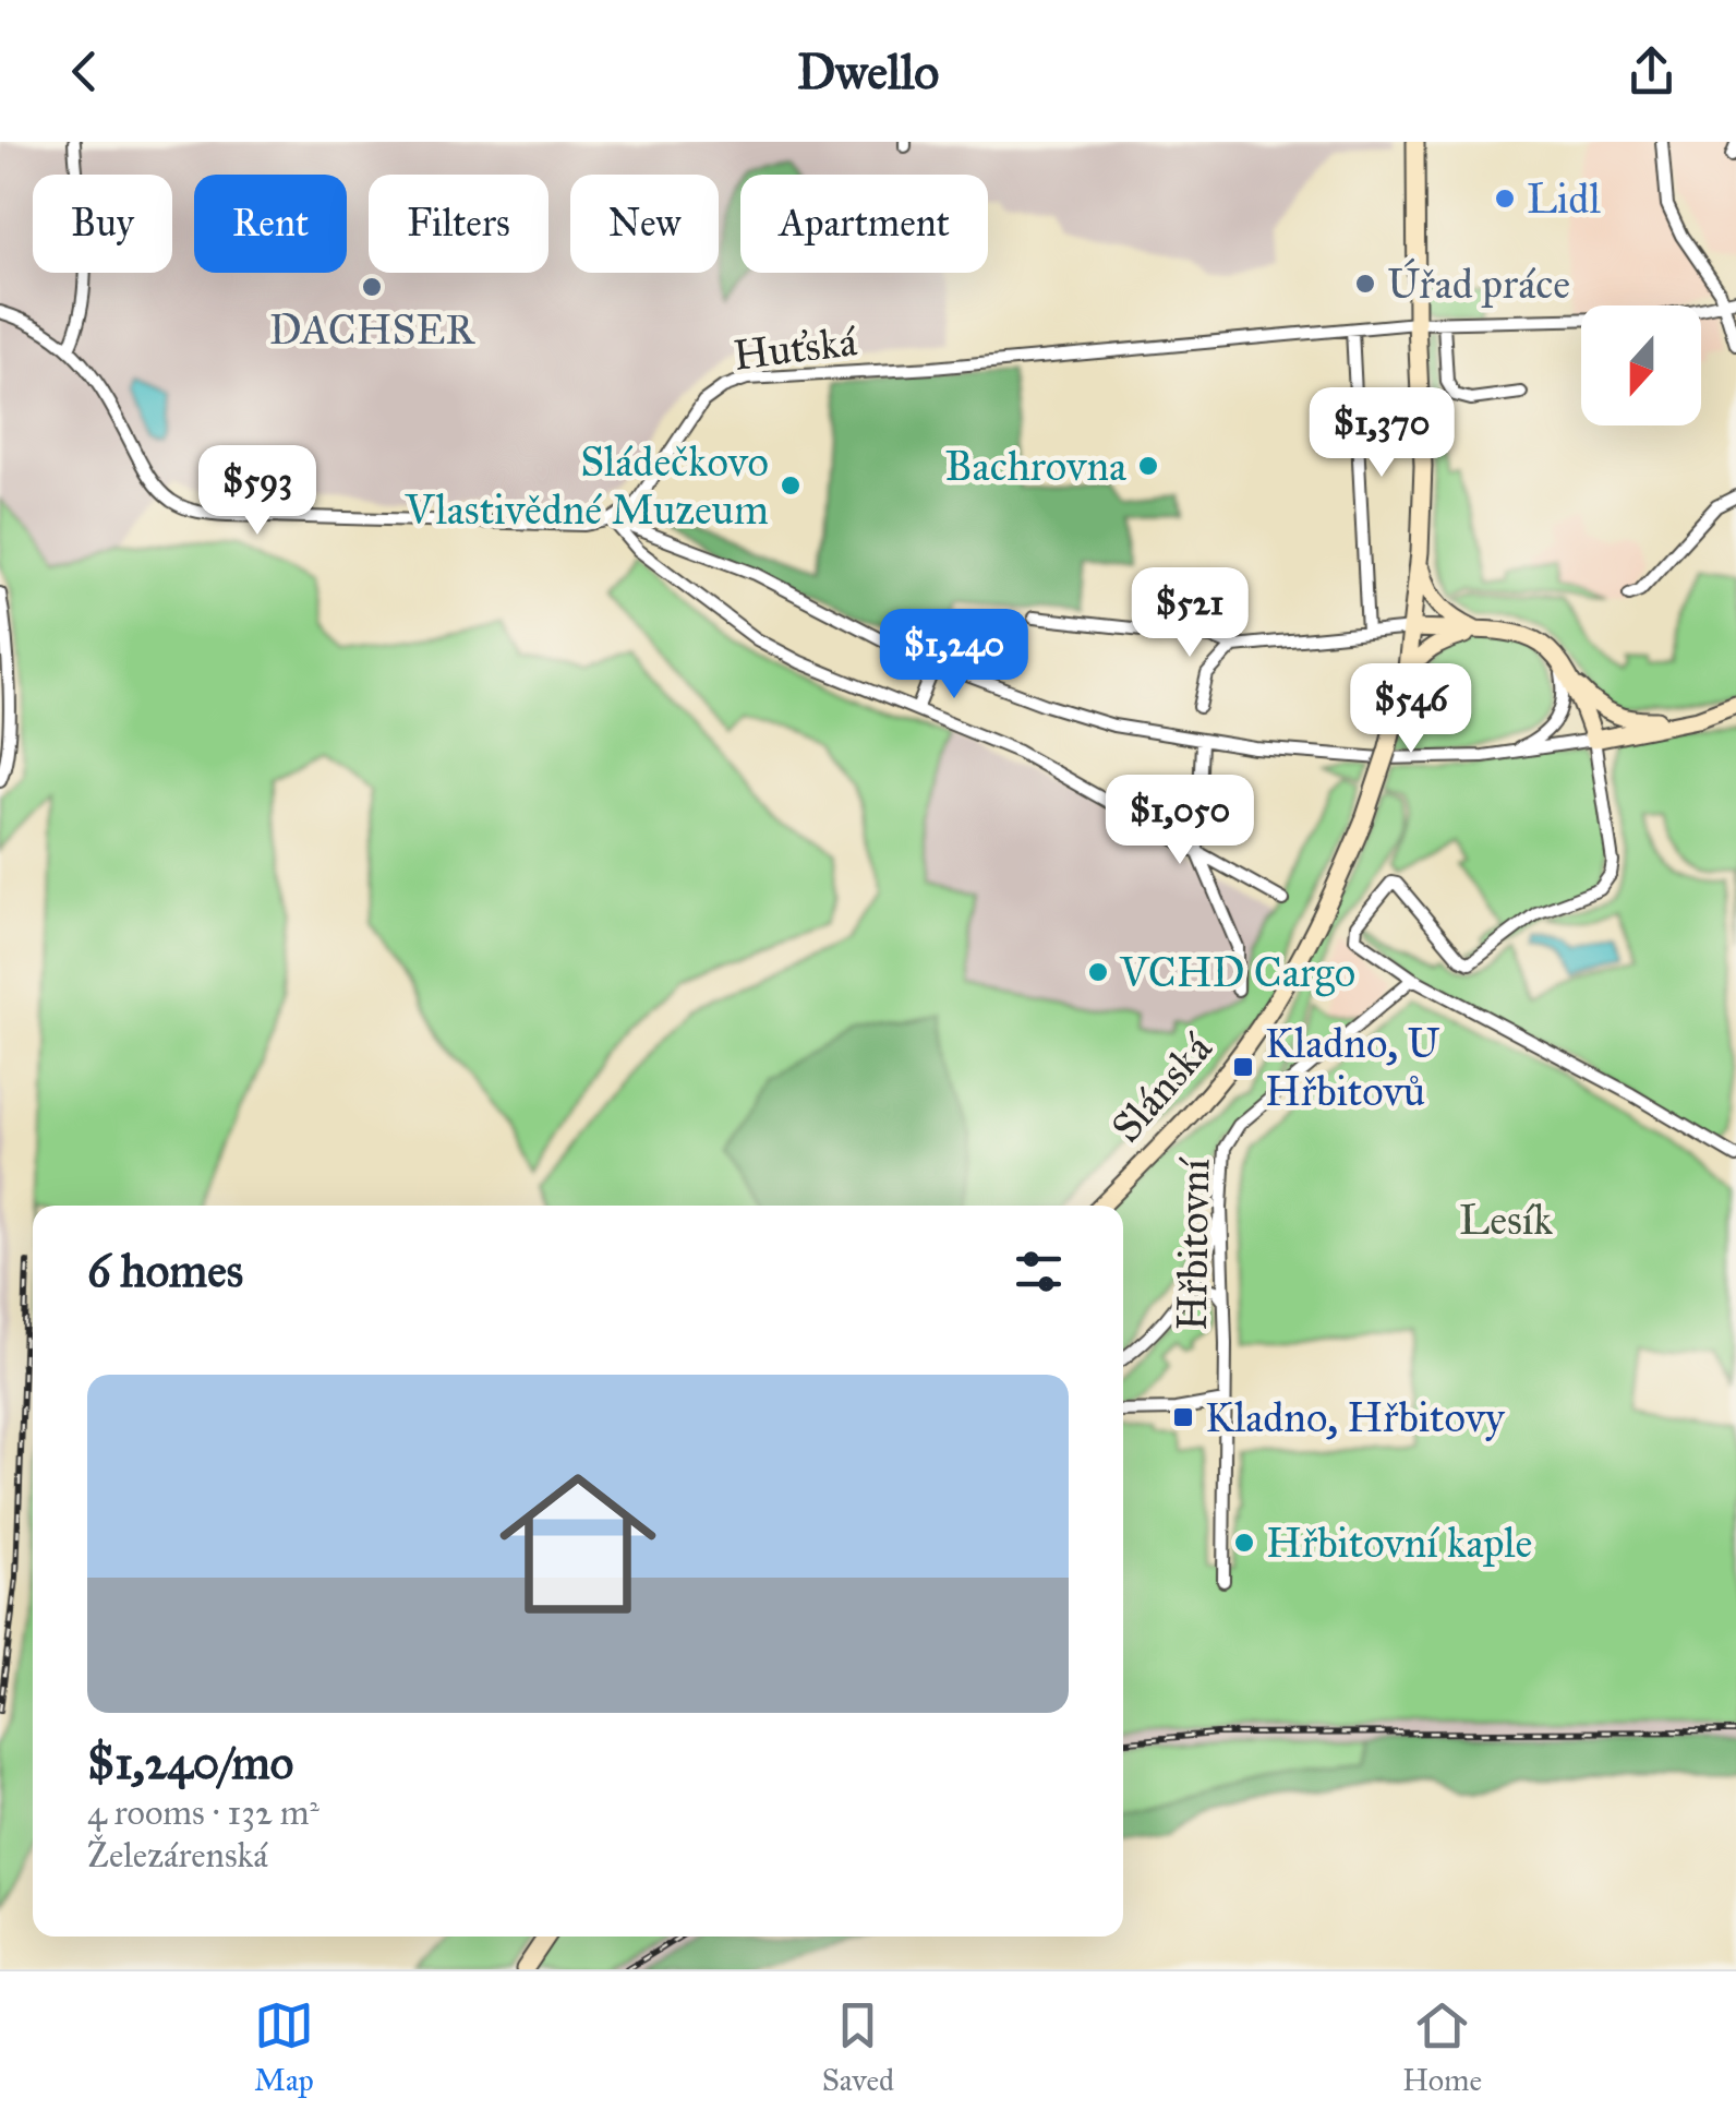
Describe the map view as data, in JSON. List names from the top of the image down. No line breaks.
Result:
{"streets":{"main road":["Slánská"],"street":["Huťská","Hřbitovní"]},"crossings":[["Huťská","Slánská"]],"parks":["Lesík"],"places":{"other":["Lidl","Úřad práce","DACHSER","Bachrovna","Sládečkovo Vlastivědné Muzeum","VCHD Cargo","Hřbitovní kaple"],"transit":["Kladno, U Hřbitovů","Kladno, Hřbitovy"]},"north":"bottom","page":{"header":"Dwello","chip":["Buy","Rent","Filters","New","Apartment"],"price":["$1,370","$593","$521","$1,240","$546","$1,050"],"heading":"6 homes","list":[{"name":"$1,240/mo","note":"4 rooms · 132 m² · Železárenská"}],"tabs":["Map","Saved","Home"]}}
